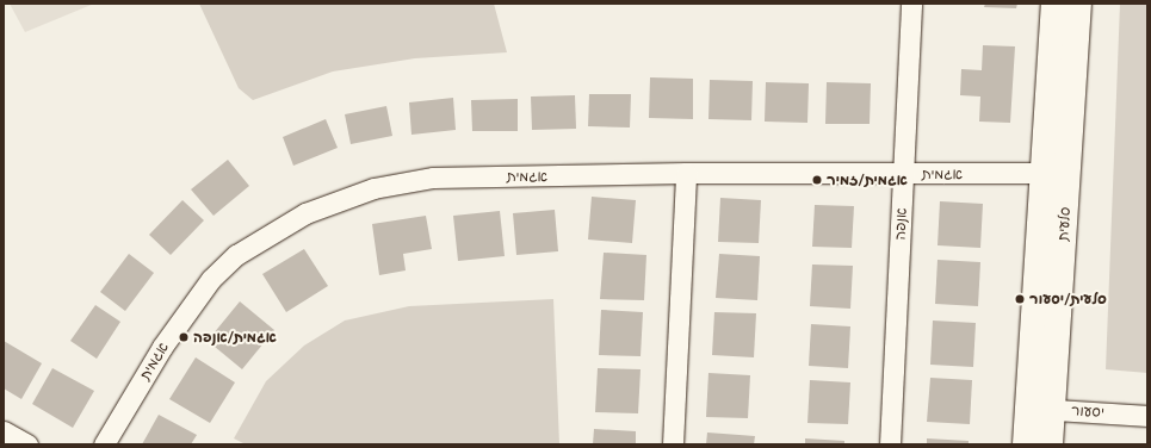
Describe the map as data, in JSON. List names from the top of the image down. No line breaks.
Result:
{"streets":{"street":["אגמית","אנפה","סלעית","יסעור"]},"crossings":[["אגמית","אנפה"],["אגמית","סלעית"],["סלעית","יסעור"]],"places":["אגמית/זמיר","סלעית/יסעור","אגמית/אנפה"]}
